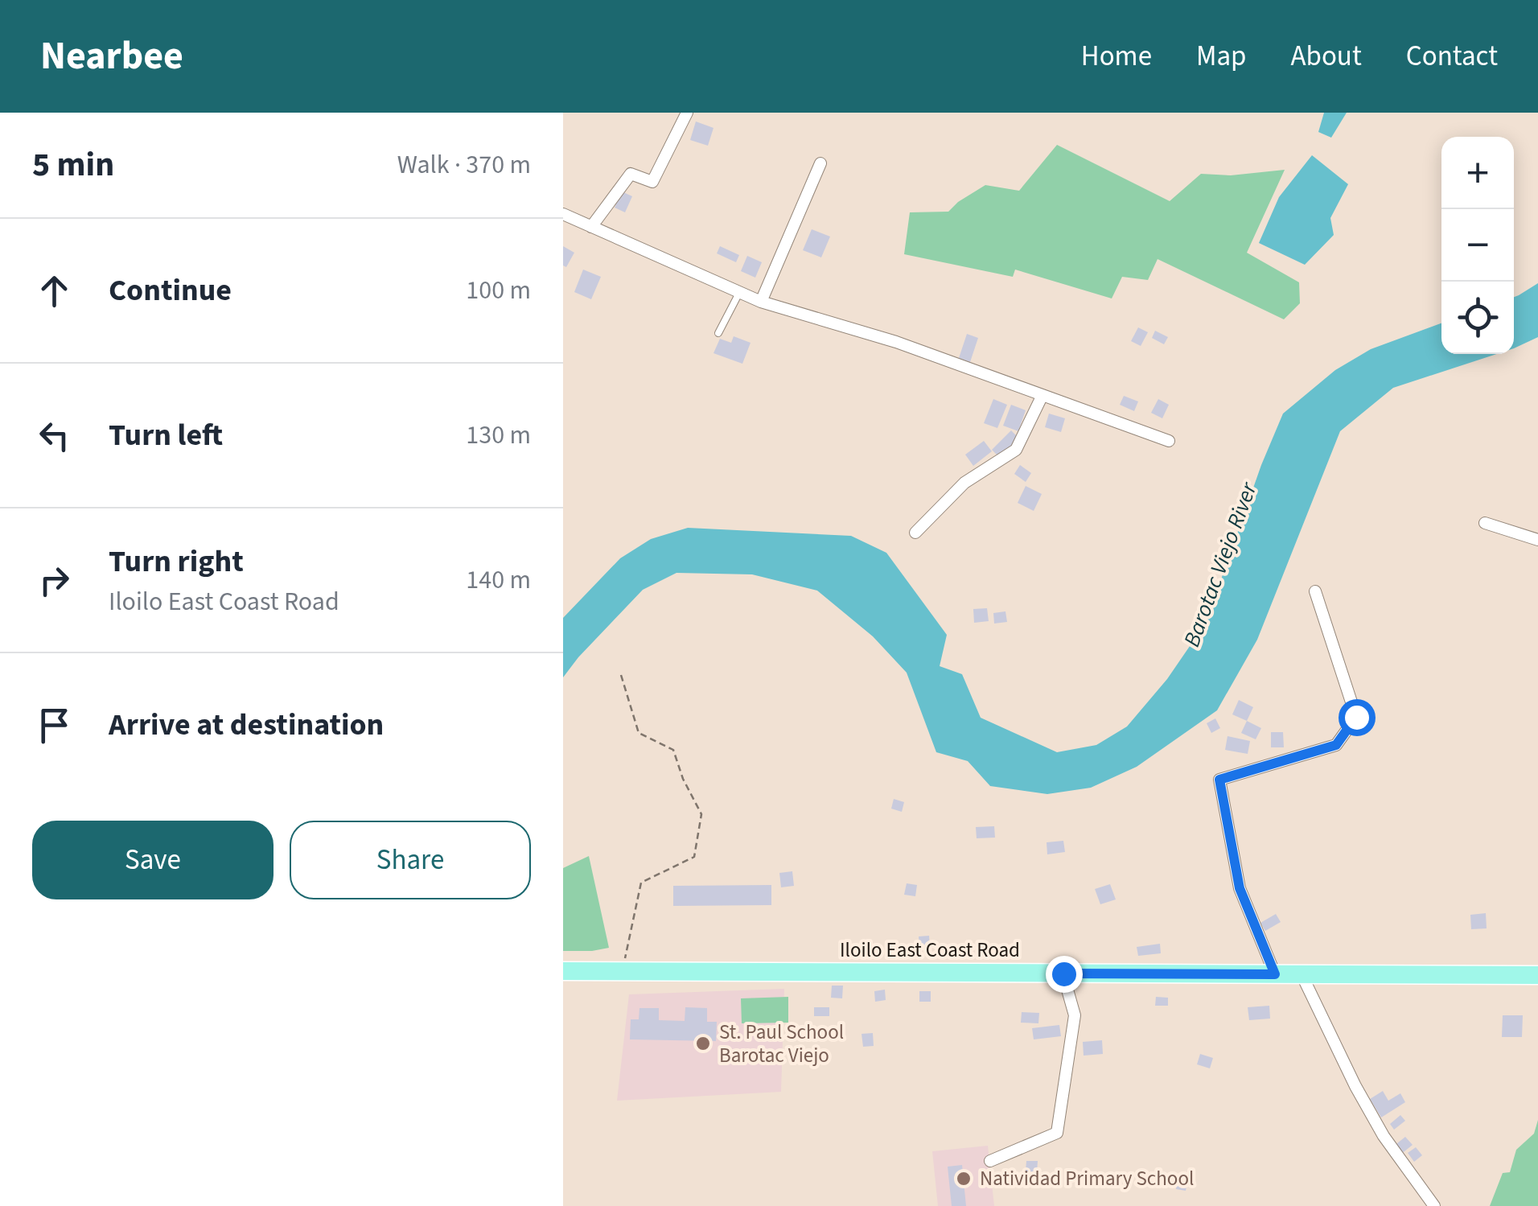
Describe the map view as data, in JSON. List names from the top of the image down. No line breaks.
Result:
{"streets":{"main road":["Iloilo East Coast Road"]},"water":["Barotac Viejo River"],"places":["St. Paul School Barotac Viejo","Natividad Primary School"],"page":{"header":"Nearbee","nav":["Home","Map","About","Contact"],"heading":["5 min","Walk · 370 m"],"map_buttons":["+","−"],"list":[["Continue","100 m"],["Turn left","130 m"],["Turn right","Iloilo East Coast Road","140 m"],"Arrive at destination"],"buttons":["Save","Share"]}}
